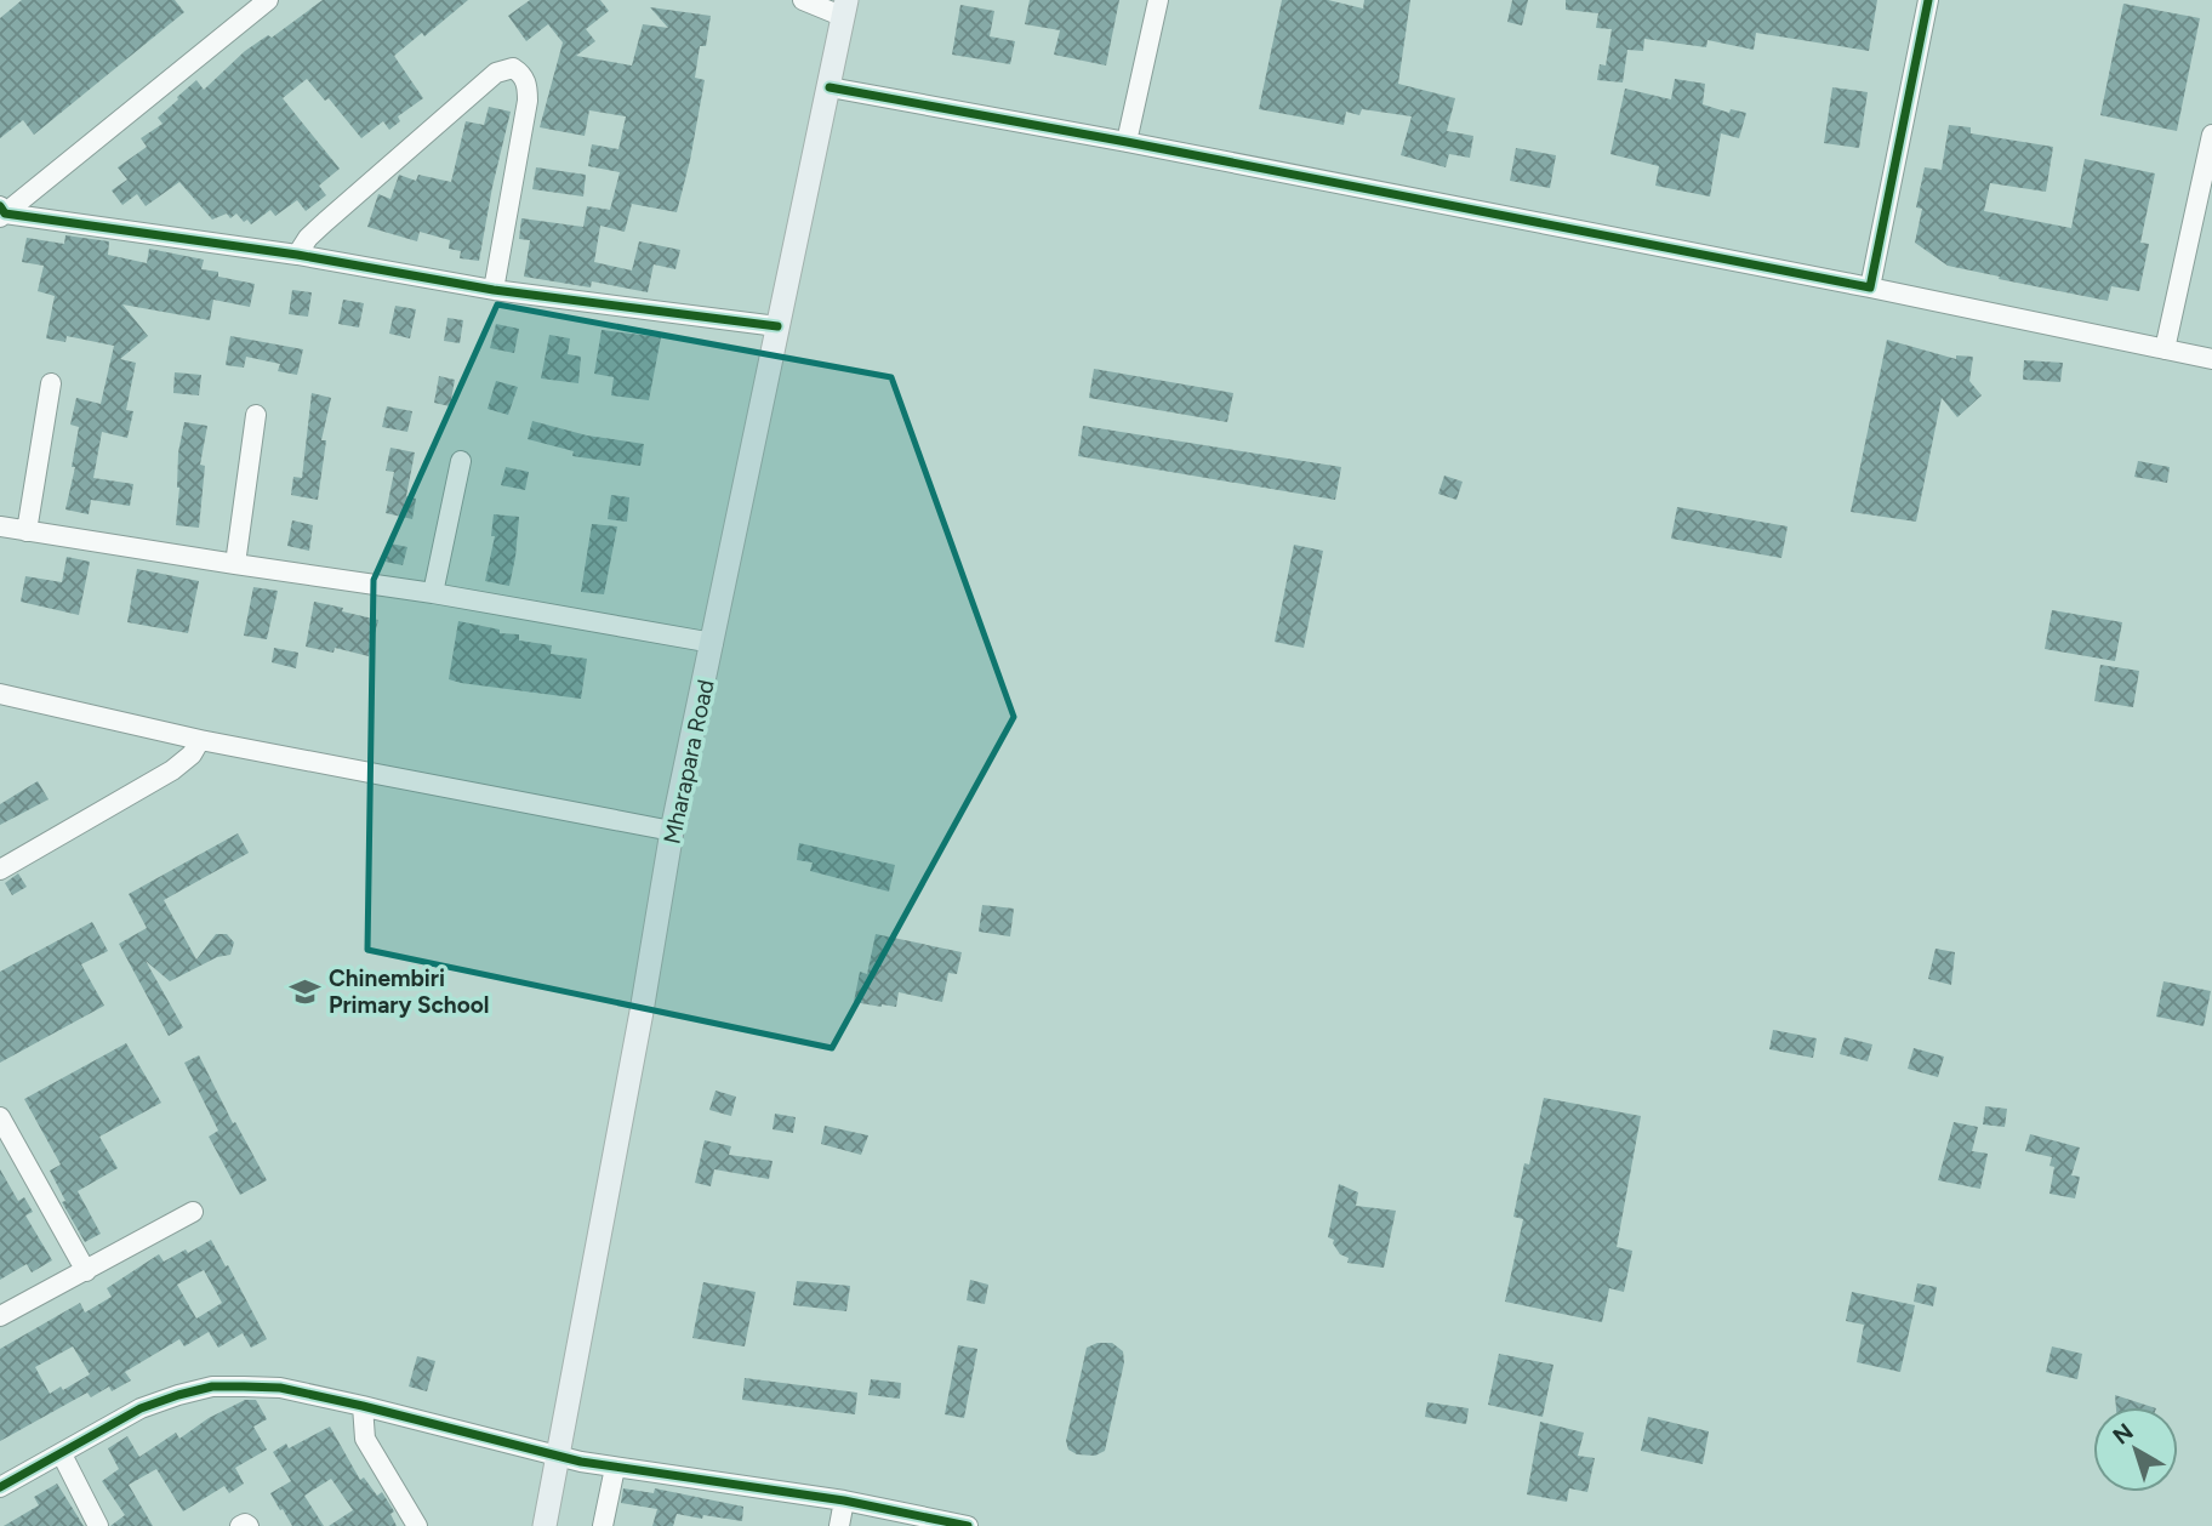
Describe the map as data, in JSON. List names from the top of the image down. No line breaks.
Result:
{"streets":{"main road":["Mharapara Road"]},"places":{"school or university":["Chinembiri Primary School"]},"north":"top left"}
